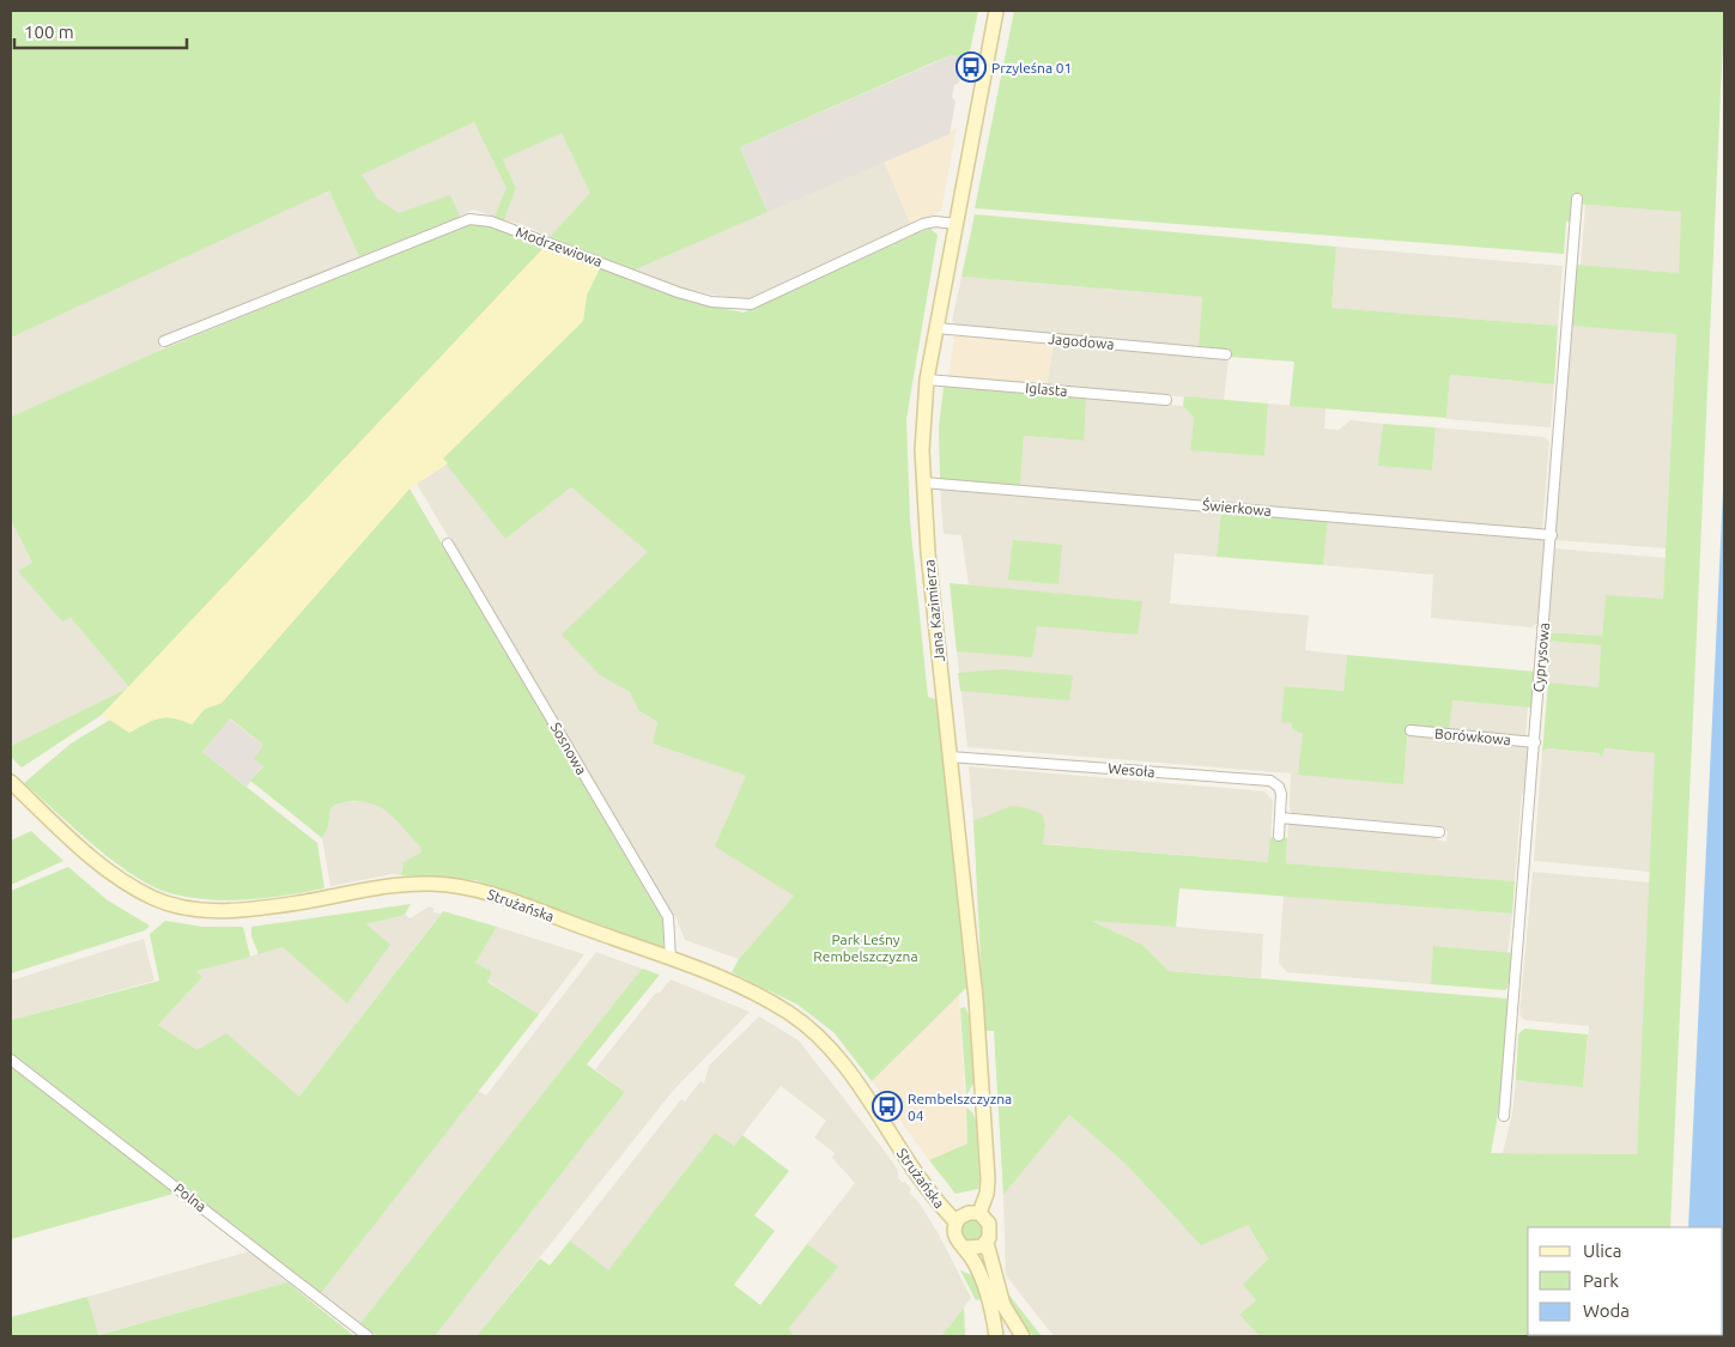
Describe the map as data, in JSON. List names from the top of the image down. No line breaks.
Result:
{"streets":{"main road":["Jana Kazimierza","Strużańska"],"street":["Modrzewiowa","Jagodowa","Iglasta","Świerkowa","Cyprysowa","Borówkowa","Sosnowa","Wesoła","Polna"]},"crossings":[["Modrzewiowa","Jana Kazimierza"],["Jagodowa","Jana Kazimierza"],["Iglasta","Jana Kazimierza"],["Świerkowa","Jana Kazimierza"],["Świerkowa","Cyprysowa"],["Jana Kazimierza","Wesoła"],["Jana Kazimierza","Strużańska"],["Cyprysowa","Borówkowa"],["Sosnowa","Strużańska"]],"parks":["Park Leśny Rembelszczyzna"],"places":{"bus stop":["Przyleśna 01","Rembelszczyzna 04"]},"legend":["Ulica","Park","Woda"],"scale_bar":"100 m"}
